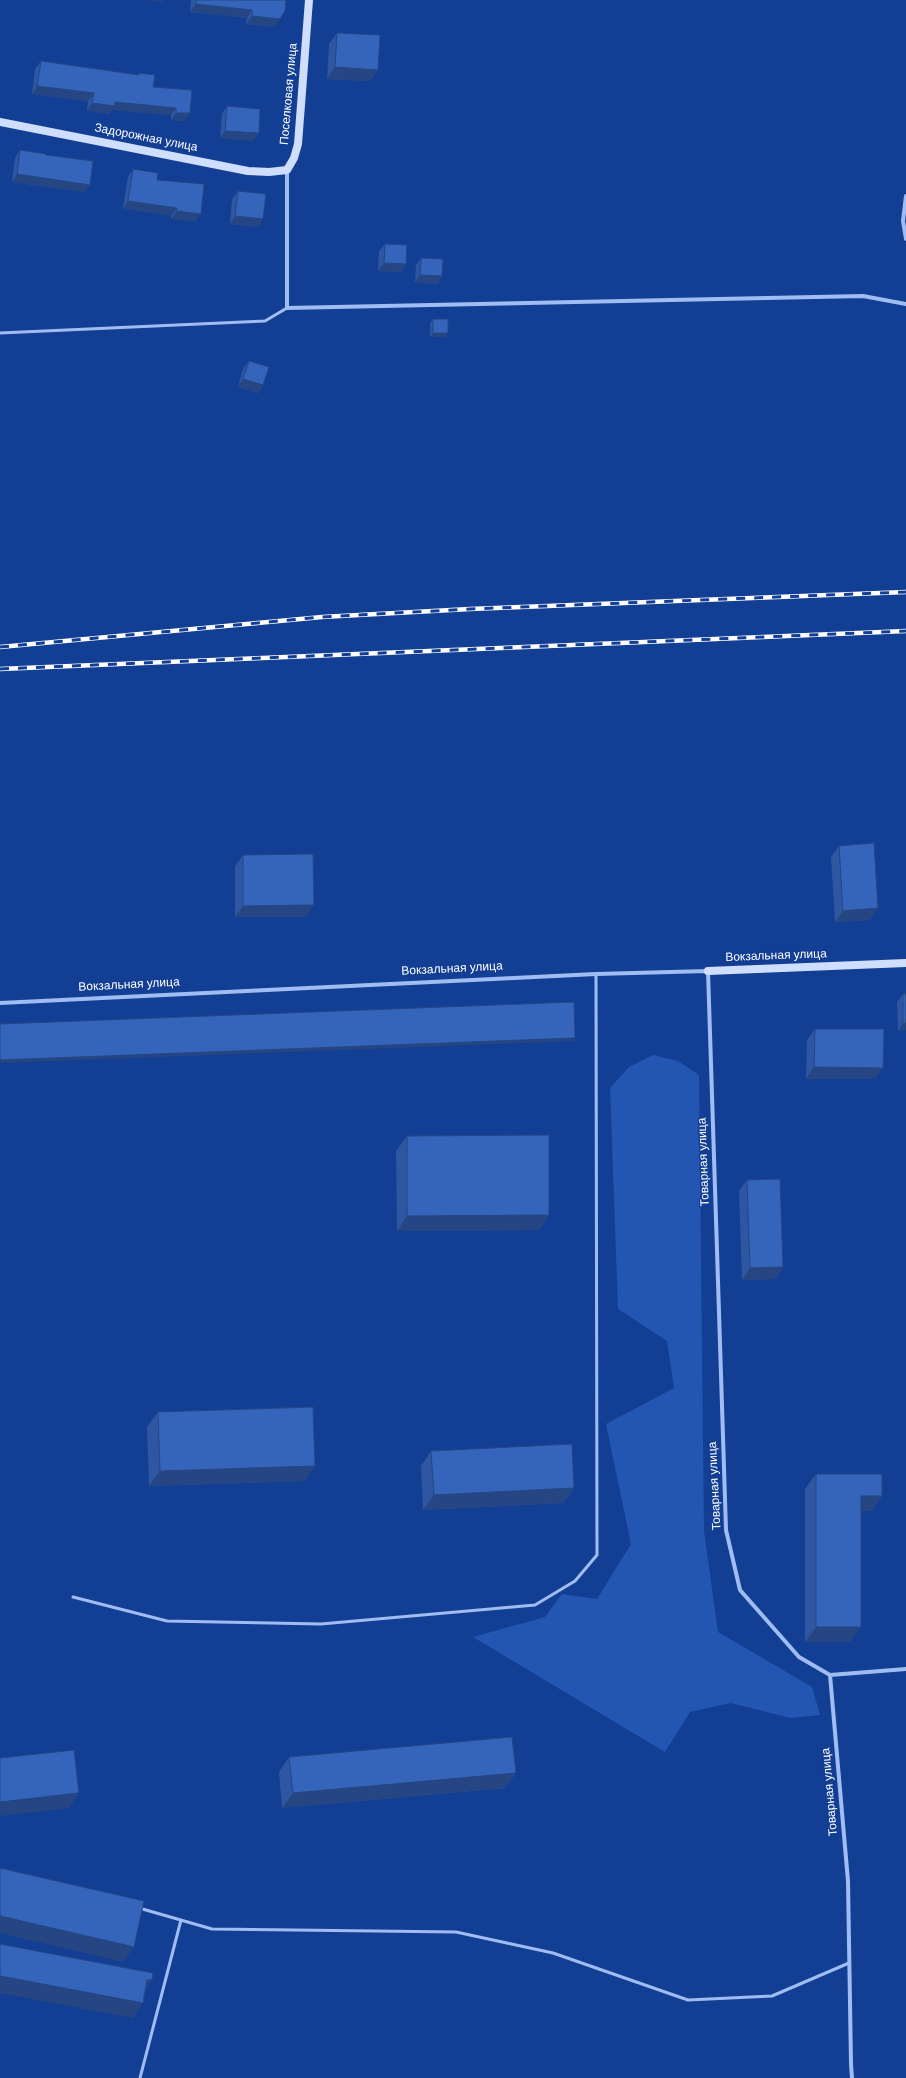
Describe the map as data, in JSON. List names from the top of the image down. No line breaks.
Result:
{"streets":{"street":["Поселковая улица","Задорожная улица","Вокзальная улица","Товарная улица"]},"crossings":[["Поселковая улица","Задорожная улица"],["Вокзальная улица","Товарная улица"]]}
